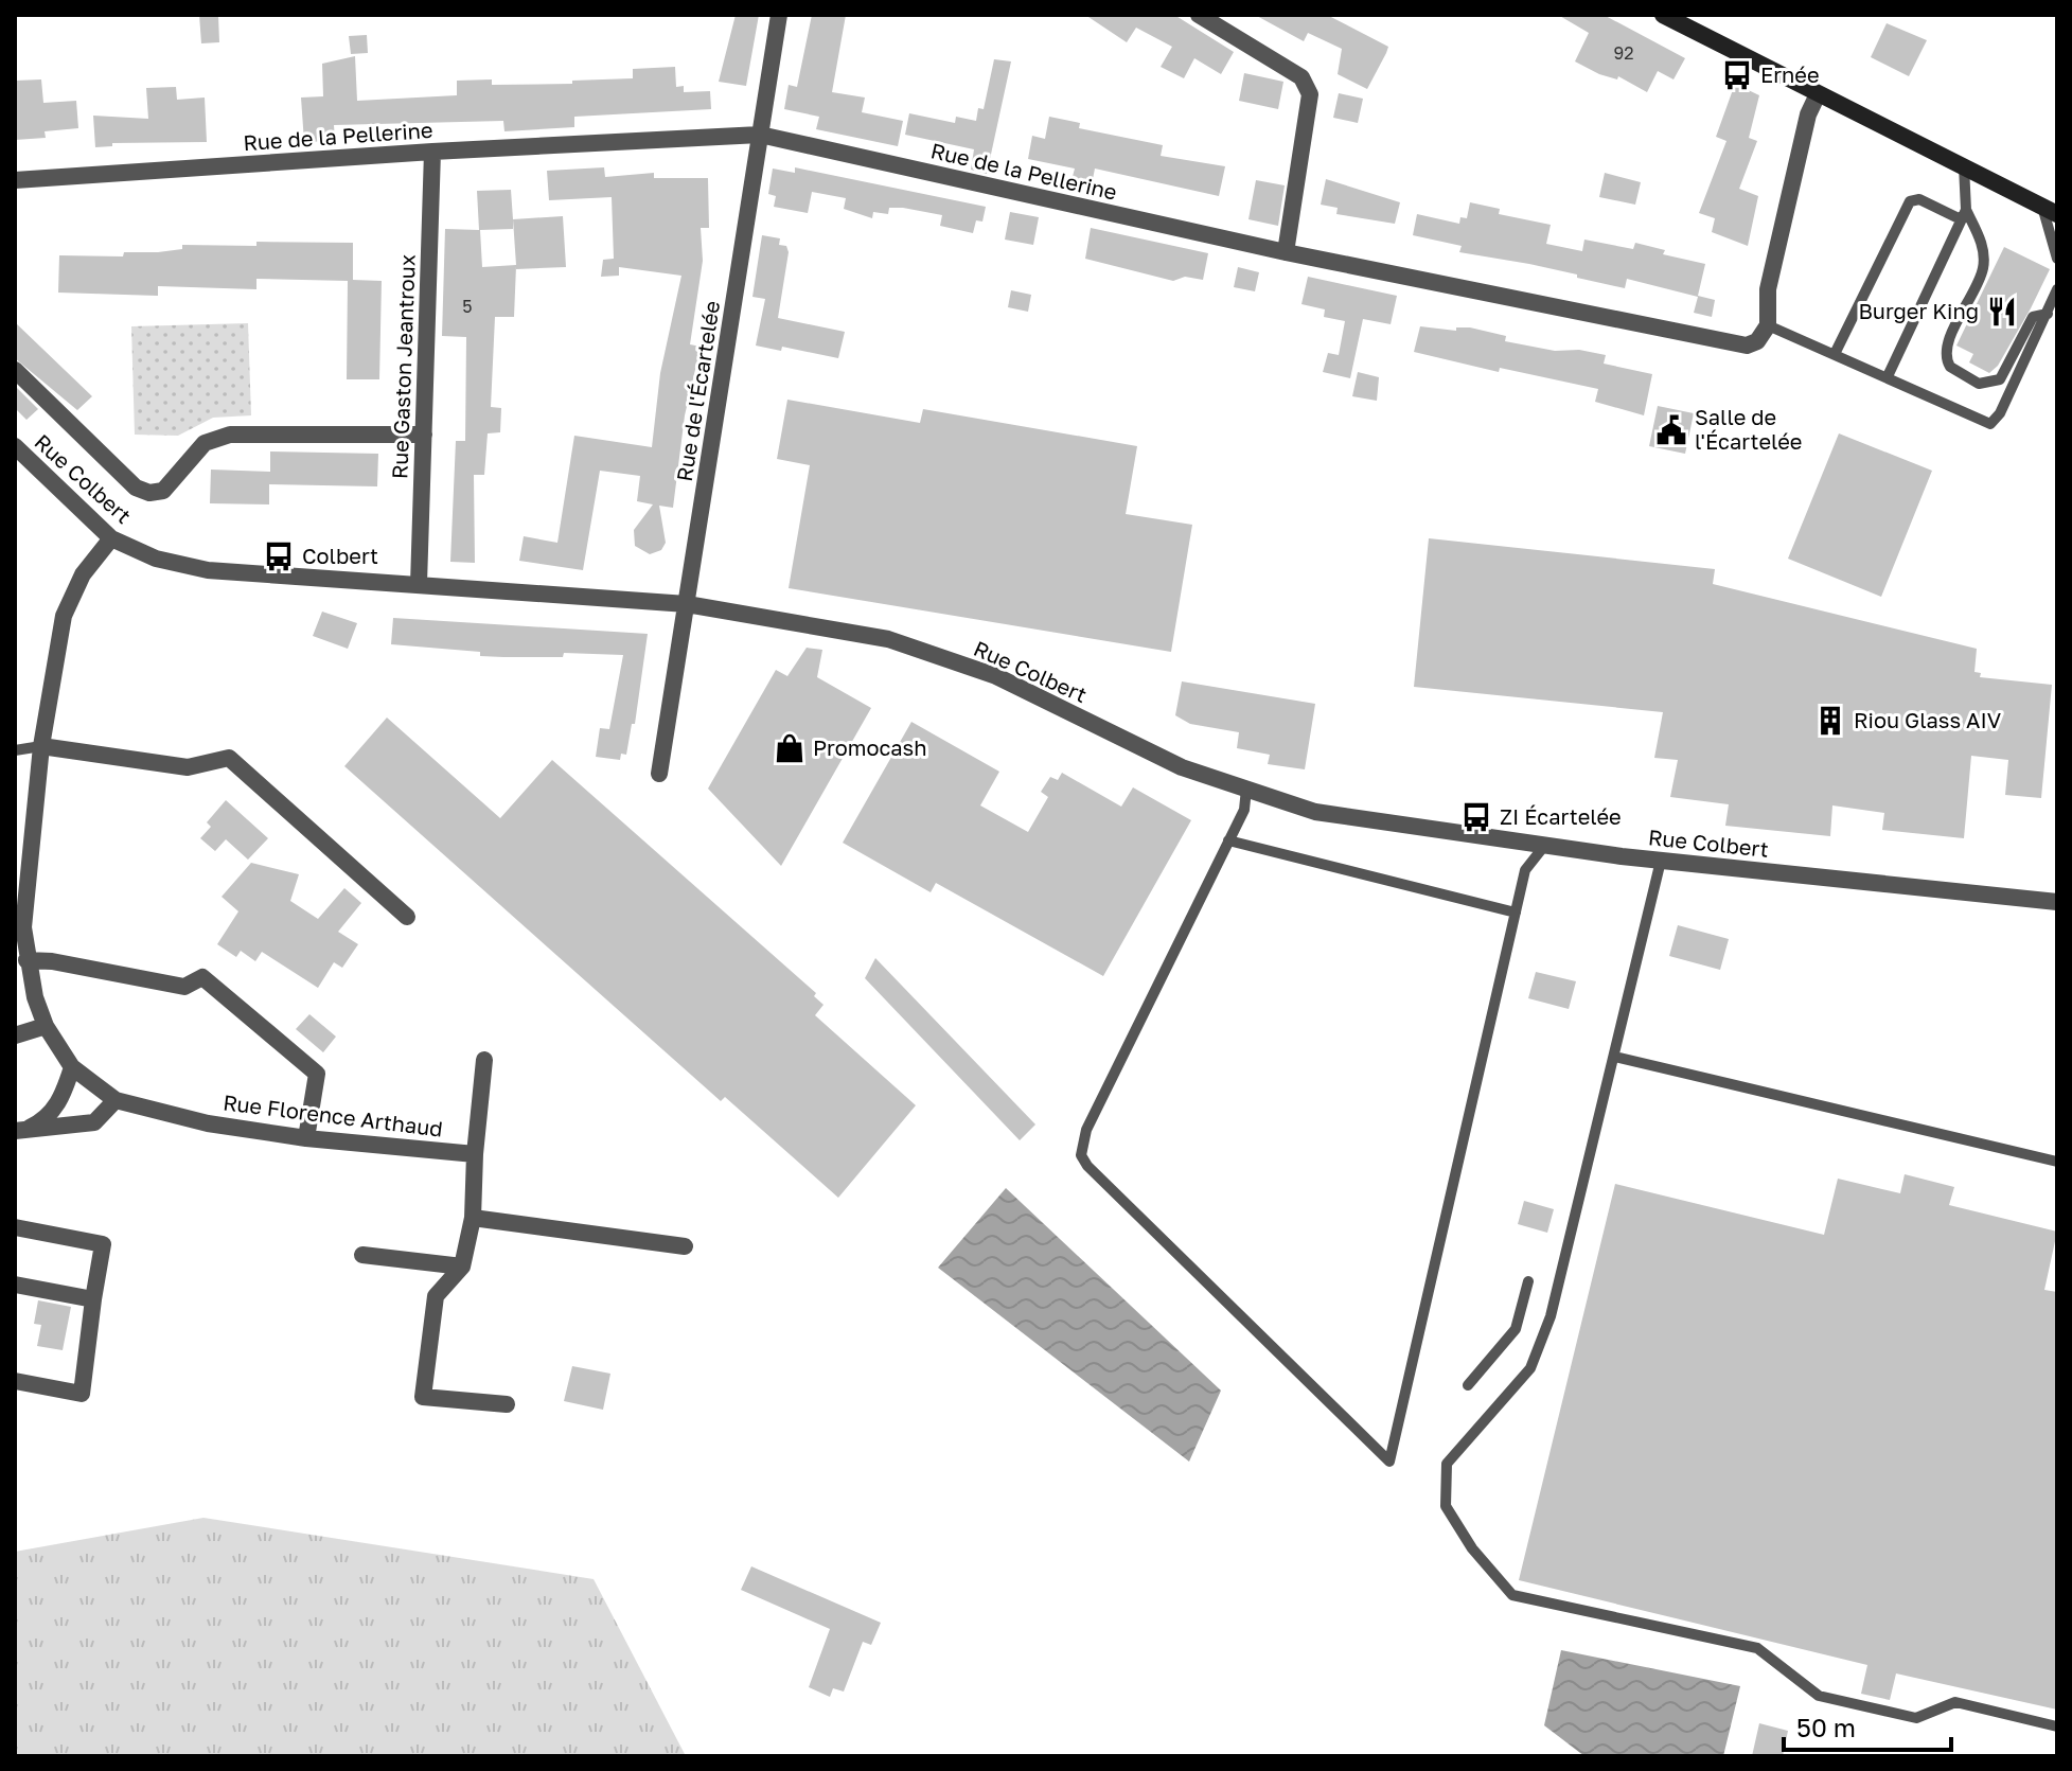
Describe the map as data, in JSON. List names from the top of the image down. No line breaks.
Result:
{"streets":{"street":["Rue de la Pellerine","Rue Gaston Jeantroux","Rue de l'Écartelée","Rue Colbert","Rue Florence Arthaud"]},"crossings":[["Rue de la Pellerine","Rue Gaston Jeantroux"],["Rue de la Pellerine","Rue de l'Écartelée"],["Rue Gaston Jeantroux","Rue Colbert"],["Rue de l'Écartelée","Rue Colbert"],["Rue Colbert","Rue Florence Arthaud"]],"places":{"bus stop":["Ernée","Colbert","ZI Écartelée"],"restaurant":["Burger King"],"public building":["Salle de l'Écartelée"],"building":["Riou Glass AIV"],"shop":["Promocash"]},"house_numbers":["92","5"],"scale_bar":"50 m"}
